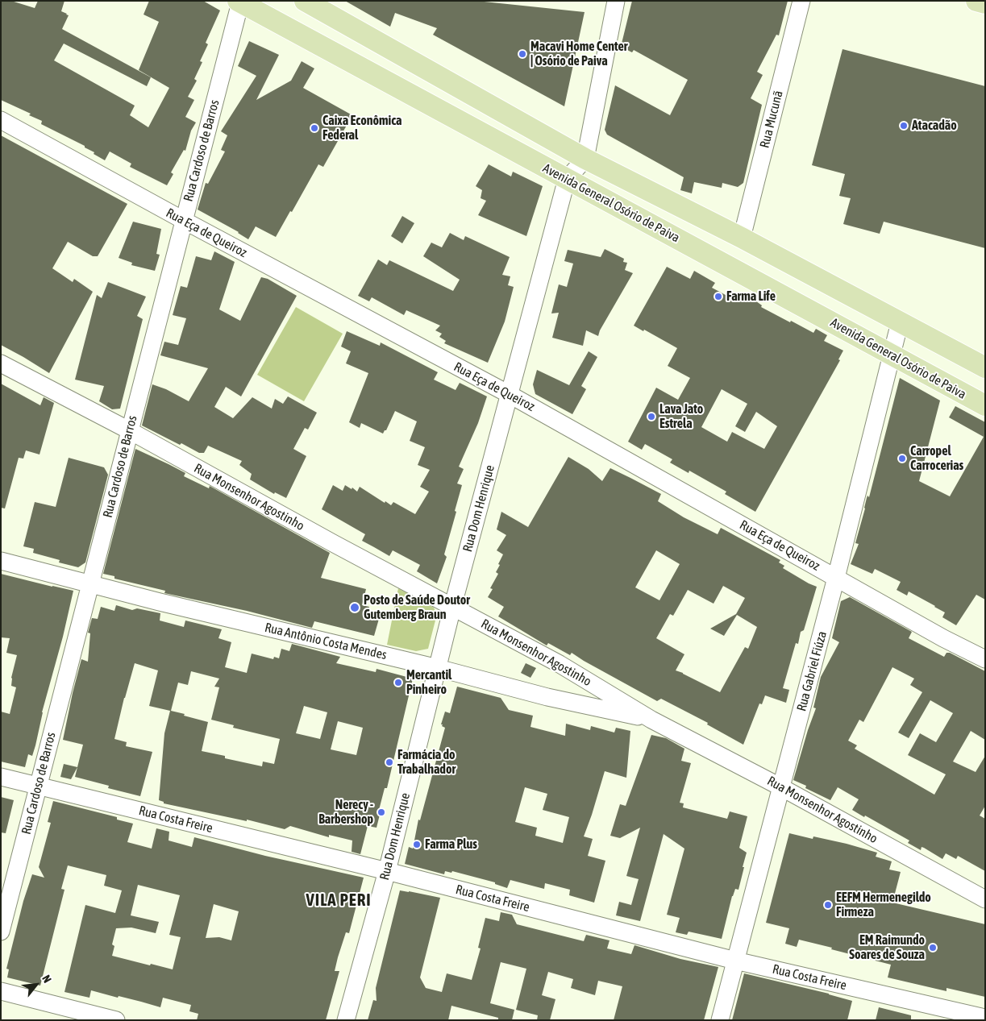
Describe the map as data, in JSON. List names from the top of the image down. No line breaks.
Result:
{"streets":{"main road":["Avenida General Osório de Paiva"],"street":["Rua Mucunã","Rua Cardoso de Barros","Rua Eça de Queiroz","Rua Monsenhor Agostinho","Rua Dom Henrique","Rua Antônio Costa Mendes","Rua Gabriel Fiúza","Rua Costa Freire"]},"crossings":[["Rua Mucunã","Avenida General Osório de Paiva"],["Rua Cardoso de Barros","Avenida General Osório de Paiva"],["Rua Cardoso de Barros","Rua Eça de Queiroz"],["Rua Cardoso de Barros","Rua Monsenhor Agostinho"],["Rua Cardoso de Barros","Rua Antônio Costa Mendes"],["Rua Cardoso de Barros","Rua Costa Freire"],["Avenida General Osório de Paiva","Rua Dom Henrique"],["Avenida General Osório de Paiva","Rua Gabriel Fiúza"],["Rua Eça de Queiroz","Rua Dom Henrique"],["Rua Eça de Queiroz","Rua Gabriel Fiúza"],["Rua Monsenhor Agostinho","Rua Dom Henrique"],["Rua Monsenhor Agostinho","Rua Antônio Costa Mendes"],["Rua Monsenhor Agostinho","Rua Gabriel Fiúza"],["Rua Dom Henrique","Rua Antônio Costa Mendes"],["Rua Dom Henrique","Rua Costa Freire"],["Rua Gabriel Fiúza","Rua Costa Freire"]],"districts":["VILA PERI"],"places":["Macavi Home Center | Osório de Paiva","Atacadão","Caixa Econômica Federal","Farma Life","Lava Jato Estrela","Carropel Carrocerias","Posto de Saúde Doutor Gutemberg Braun","Mercantil Pinheiro","Farmácia do Trabalhador","Nerecy - Barbershop","Farma Plus","EEFM Hermenegildo Firmeza","EM Raimundo Soares de Souza"],"north":"top right"}
